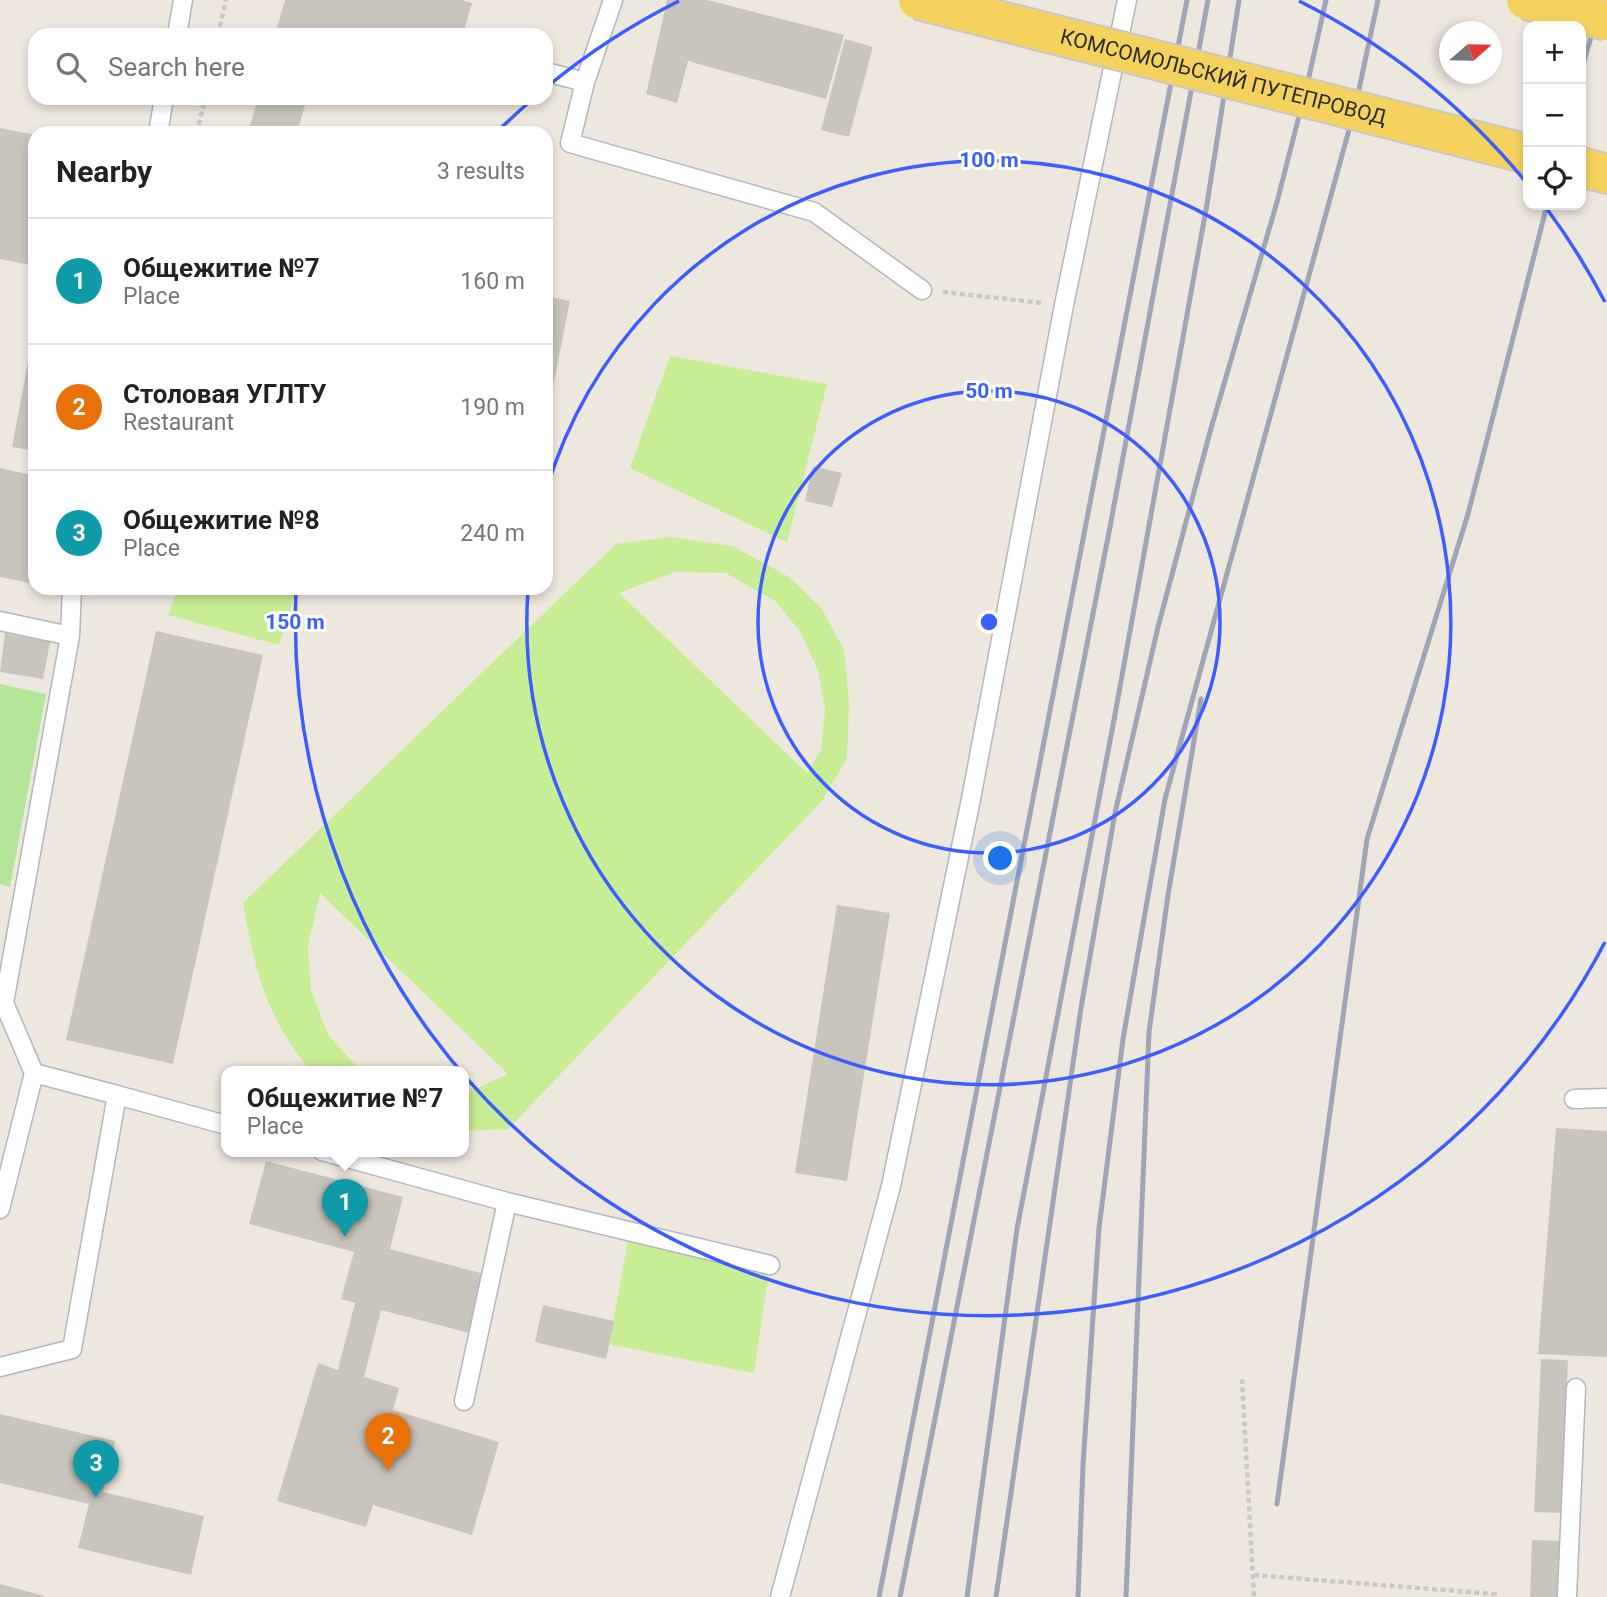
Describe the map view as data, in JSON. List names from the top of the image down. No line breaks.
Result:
{"streets":{"main road":["КОМСОМОЛЬСКИЙ ПУТЕПРОВОД"]},"north":"right","page":{"map_buttons":["+","−"],"search":"Search here","heading":["Nearby","3 results"],"list":[{"mark":"1","name":"Общежитие №7","note":"Place","value":"160 m"},{"mark":"2","name":"Столовая УГЛТУ","note":"Restaurant","value":"190 m"},{"mark":"3","name":"Общежитие №8","note":"Place","value":"240 m"}],"popup":["Общежитие №7","Place"],"pins":["1","2","3"]},"rings":["100 m","50 m","150 m"]}
